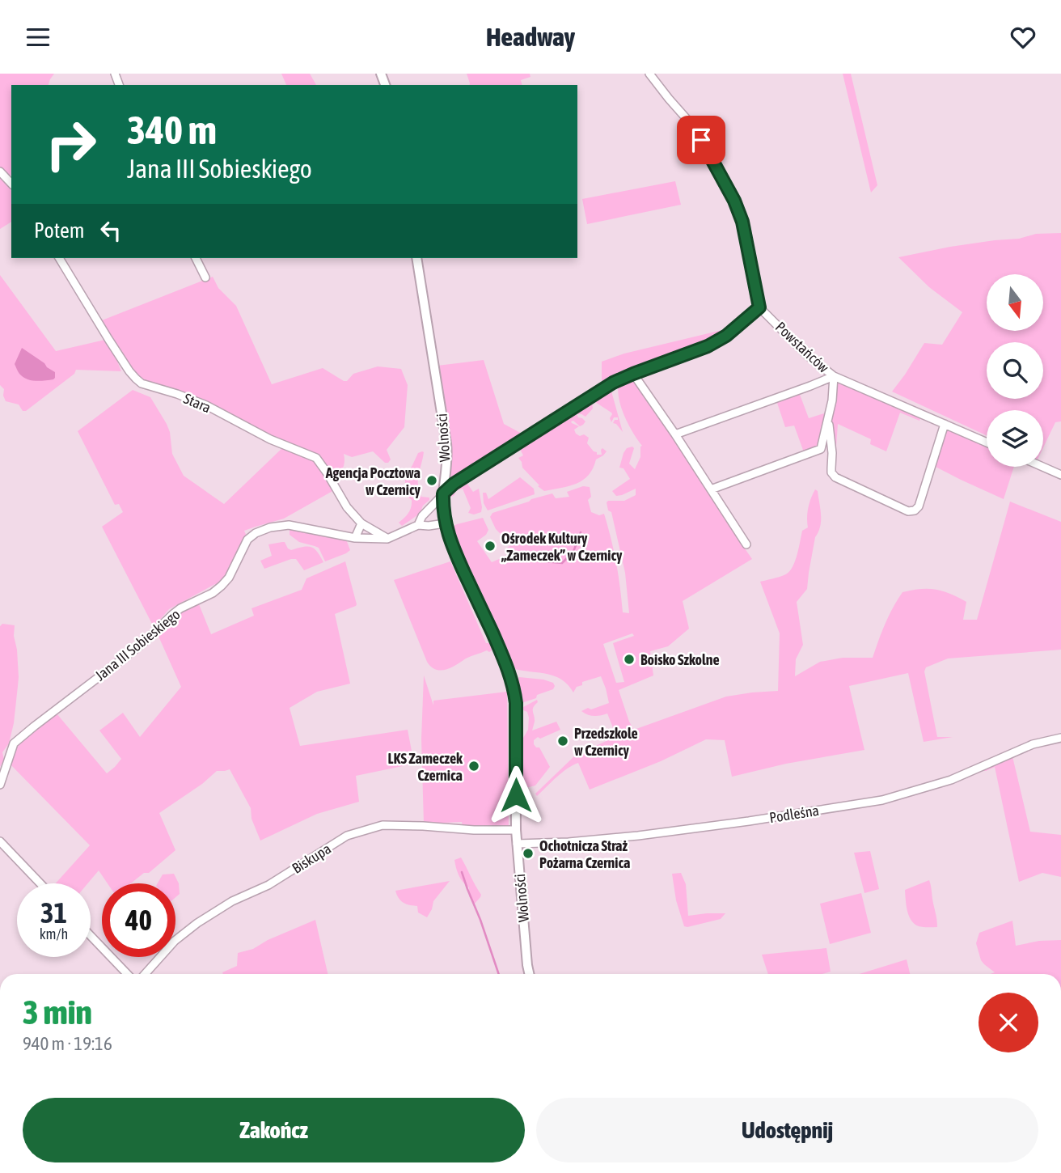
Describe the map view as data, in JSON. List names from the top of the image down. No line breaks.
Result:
{"streets":{"street":["Powstańców","Stara","Wolności","Jana III Sobieskiego","Podleśna","Biskupa"]},"crossings":[["Powstańców","Jana III Sobieskiego"],["Stara","Jana III Sobieskiego"],["Wolności","Jana III Sobieskiego"],["Wolności","Podleśna"],["Wolności","Biskupa"]],"places":["Agencja Pocztowa w Czernicy","Ośrodek Kultury „Zameczek” w Czernicy","Boisko Szkolne","Przedszkole w Czernicy","LKS Zameczek Czernica","Ochotnicza Straż Pożarna Czernica"],"north":"bottom","page":{"header":"Headway","turn":["340 m","Jana III Sobieskiego"],"then":"Potem","speed":"31 km/h","limit":"40","heading":["3 min","940 m · 19:16"],"buttons":["Zakończ","Udostępnij"]}}
